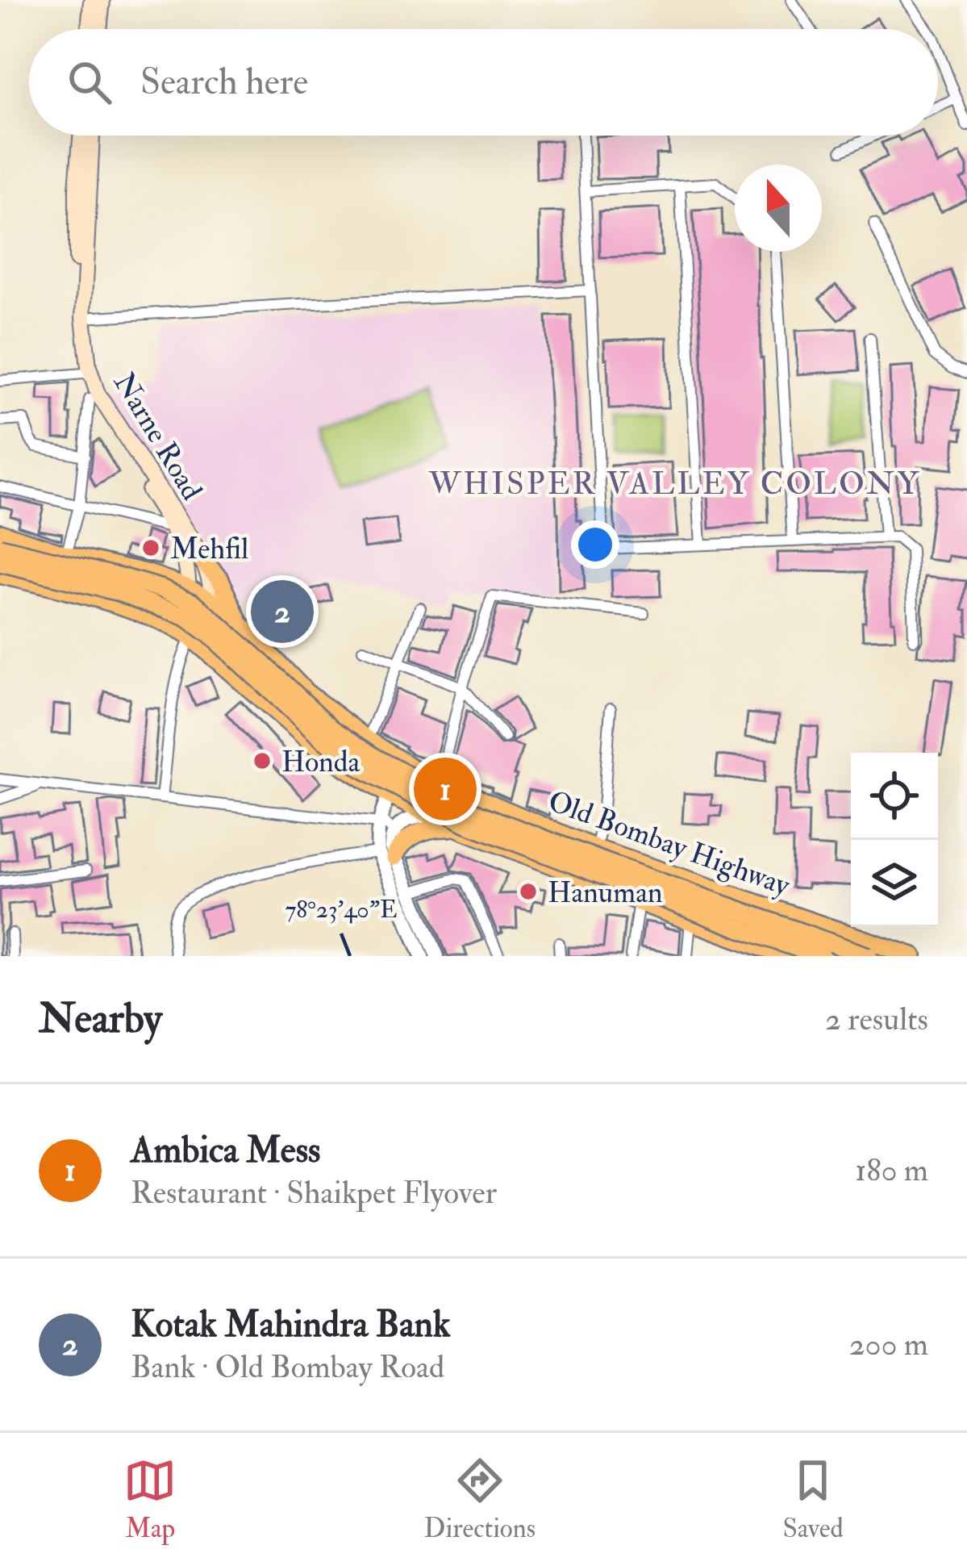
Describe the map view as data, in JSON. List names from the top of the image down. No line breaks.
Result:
{"streets":{"main road":["Narne Road","Old Bombay Highway"]},"districts":["WHISPER VALLEY COLONY"],"places":["Mehfil","Honda","Hanuman"],"north":"top","page":{"search":"Search here","pins":["2","1"],"heading":["Nearby","2 results"],"list":[{"mark":"1","name":"Ambica Mess","note":"Restaurant · Shaikpet Flyover","value":"180 m"},{"mark":"2","name":"Kotak Mahindra Bank","note":"Bank · Old Bombay Road","value":"200 m"}],"nav":["Map","Directions","Saved"]},"coordinates":["78°23'40\"E"]}
